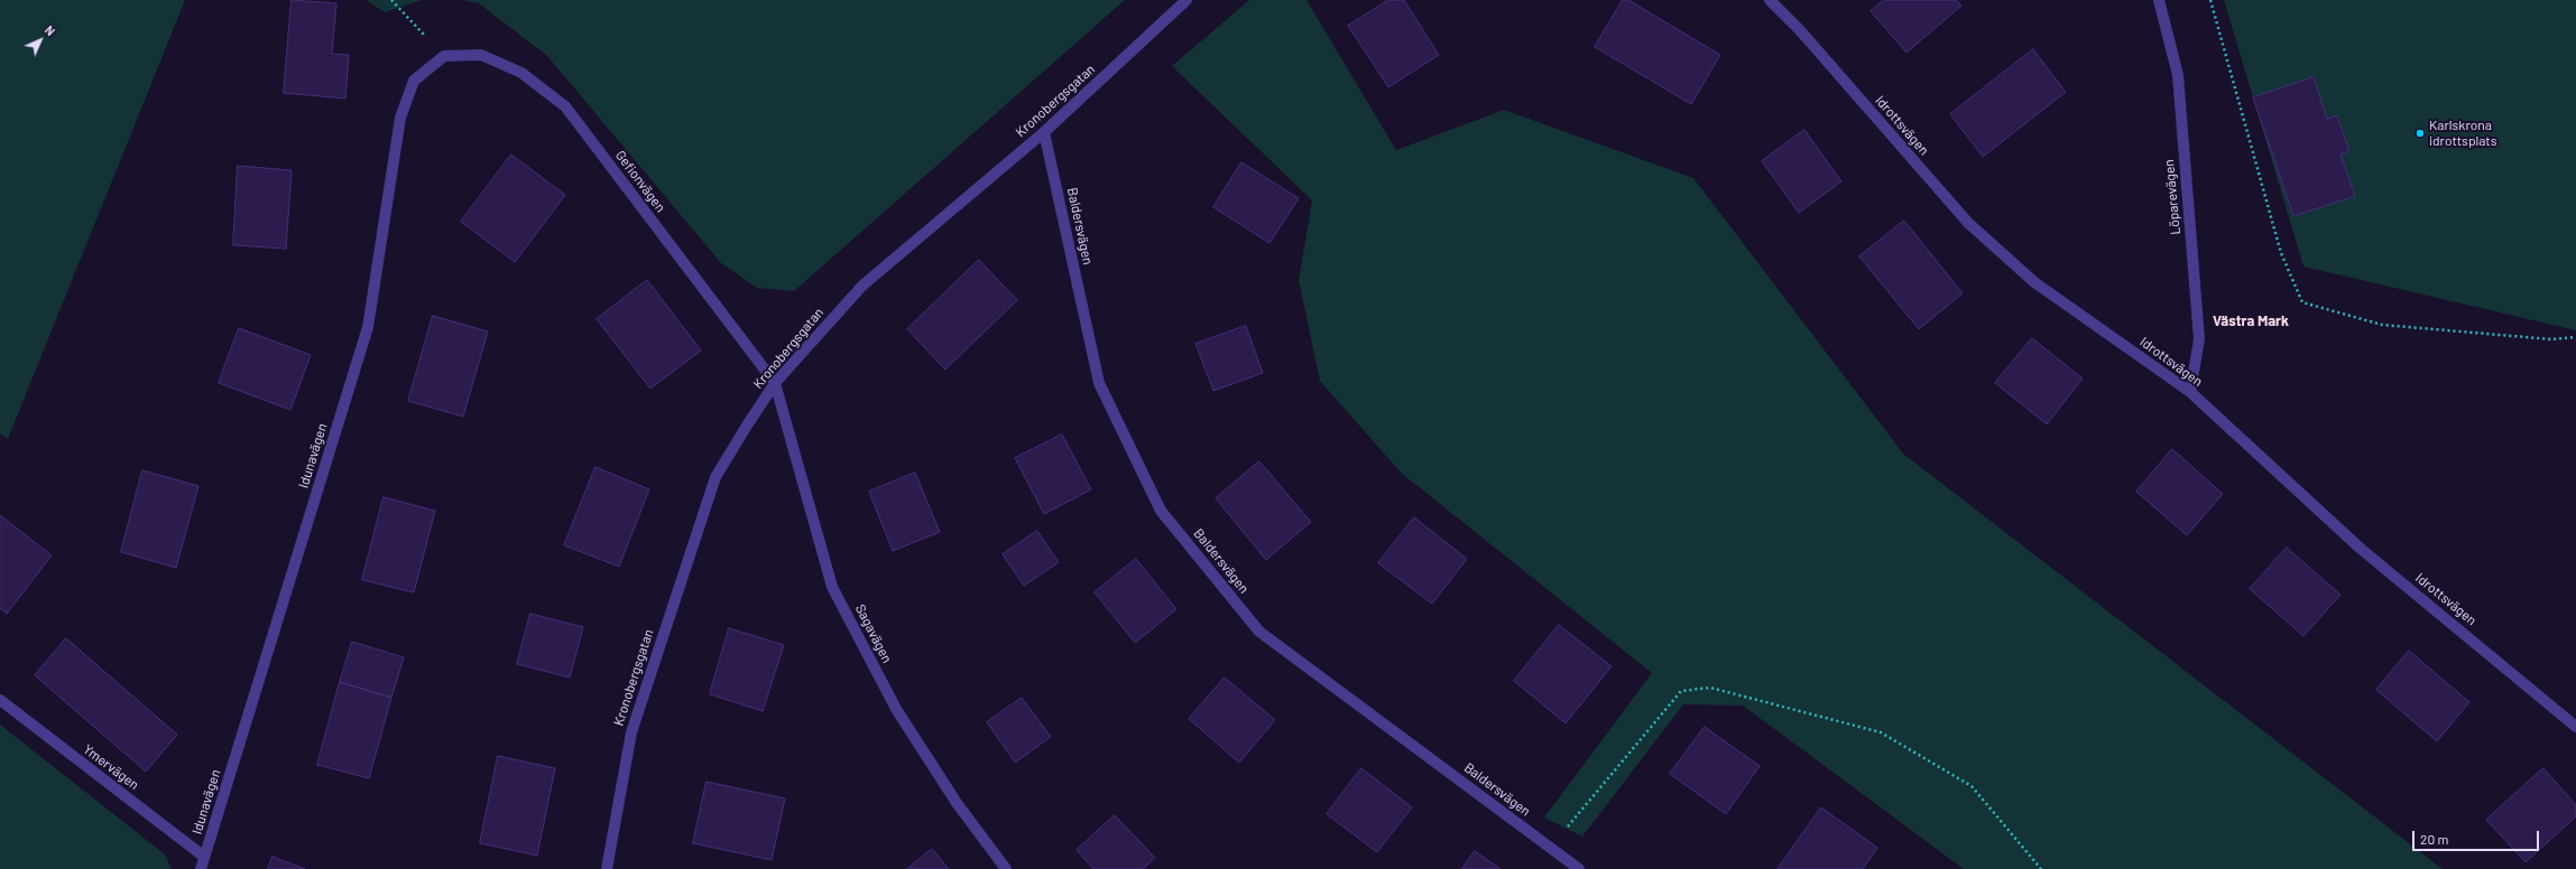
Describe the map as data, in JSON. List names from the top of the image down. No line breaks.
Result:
{"streets":{"street":["Kronobergsgatan","Idrottsvägen","Gefionvägen","Löparevägen","Baldersvägen","Idunavägen","Sagavägen","Ymervägen"]},"crossings":[["Kronobergsgatan","Gefionvägen"],["Kronobergsgatan","Baldersvägen"],["Kronobergsgatan","Sagavägen"],["Idrottsvägen","Löparevägen"],["Gefionvägen","Idunavägen"],["Gefionvägen","Sagavägen"],["Idunavägen","Ymervägen"]],"districts":["Västra Mark"],"places":["Karlskrona idrottsplats"],"scale_bar":"20 m","north":"top right"}
